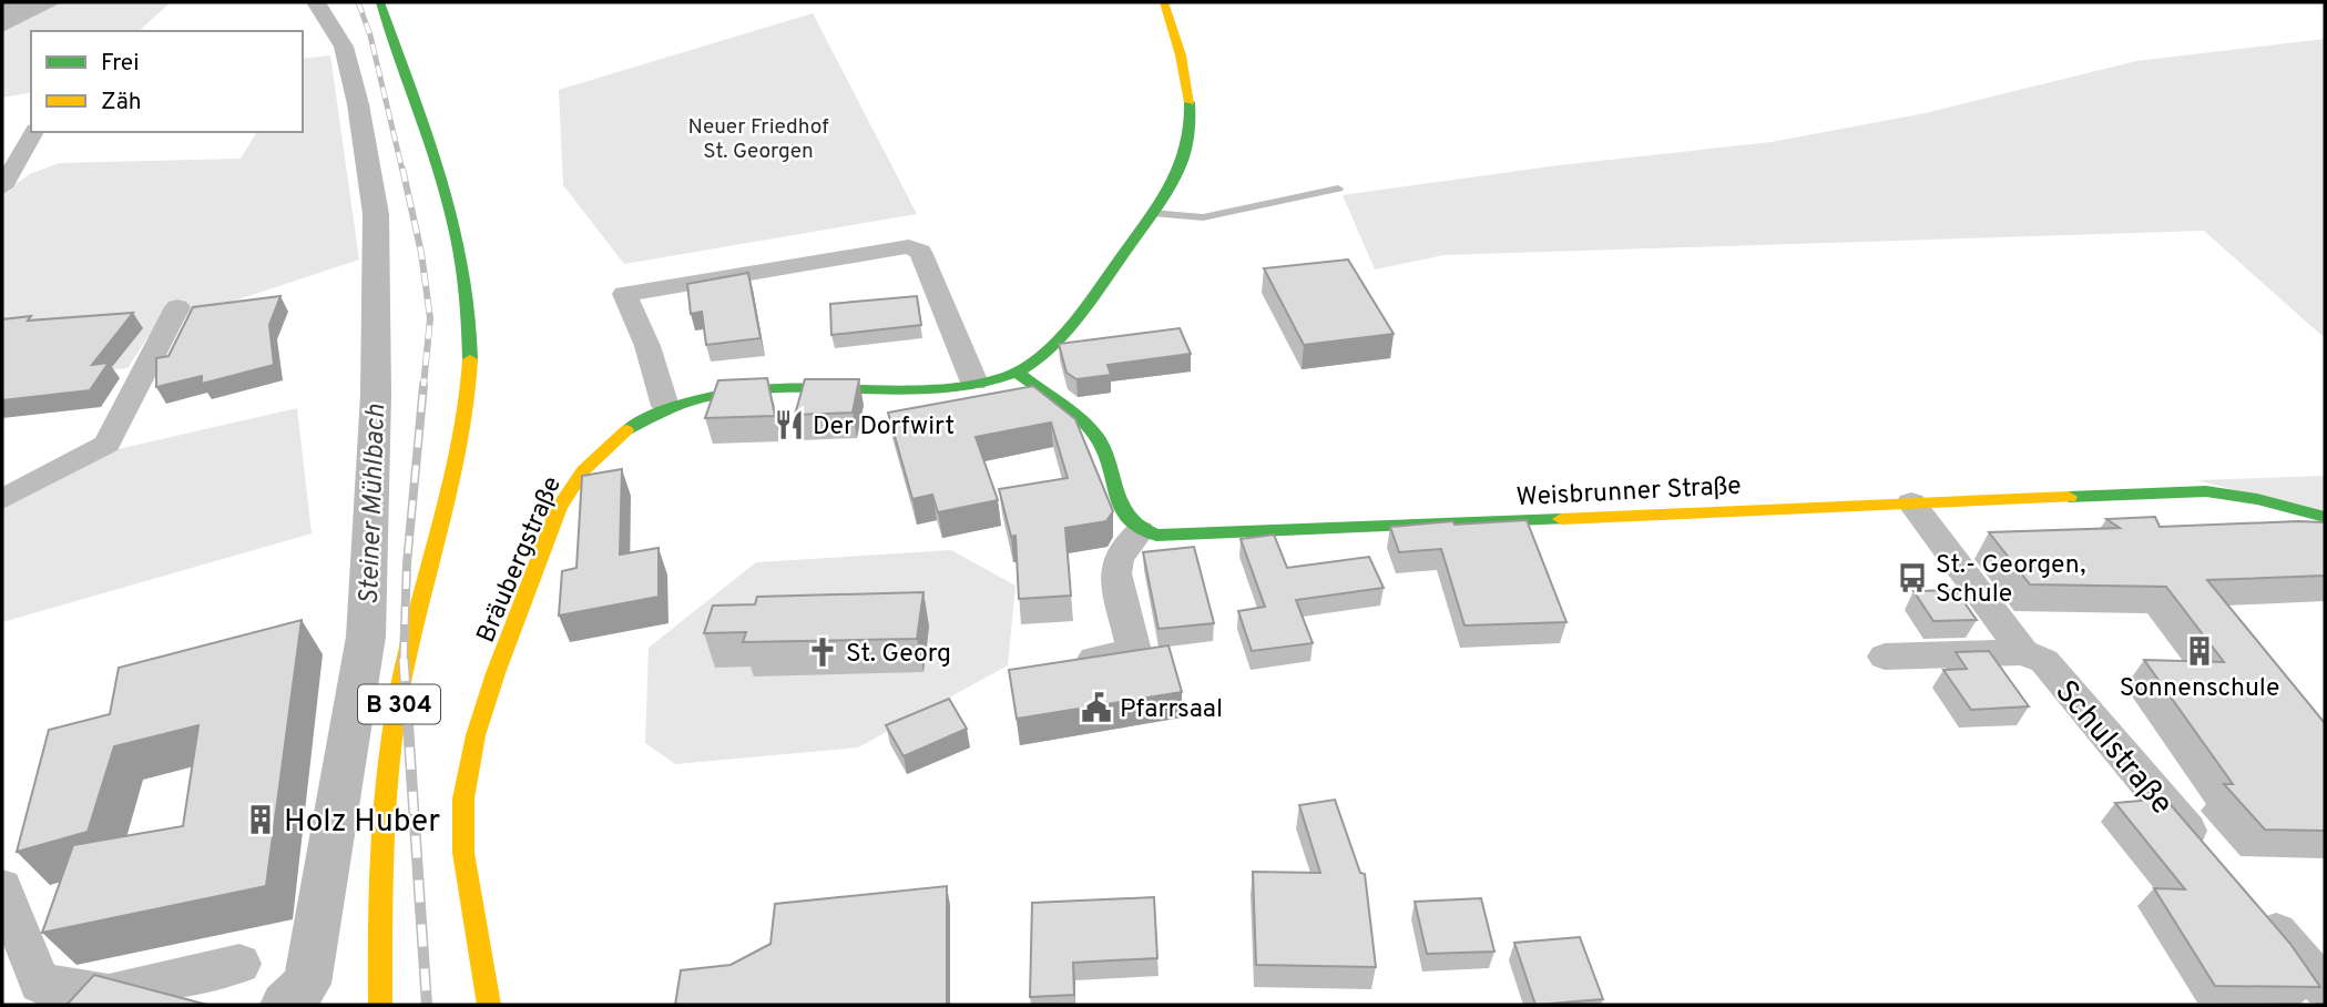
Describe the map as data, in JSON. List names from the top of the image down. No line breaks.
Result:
{"streets":{"street":["Weisbrunner Straße","Bräubergstraße","B 304","Schulstraße"]},"crossings":[["Weisbrunner Straße","Schulstraße"]],"water":["Steiner Mühlbach"],"parks":["Neuer Friedhof St. Georgen"],"places":{"restaurant":["Der Dorfwirt"],"bus stop":["St.- Georgen, Schule"],"building":["Sonnenschule","Holz Huber"],"church":["St. Georg"],"public building":["Pfarrsaal"]},"legend":["Frei","Zäh"]}
